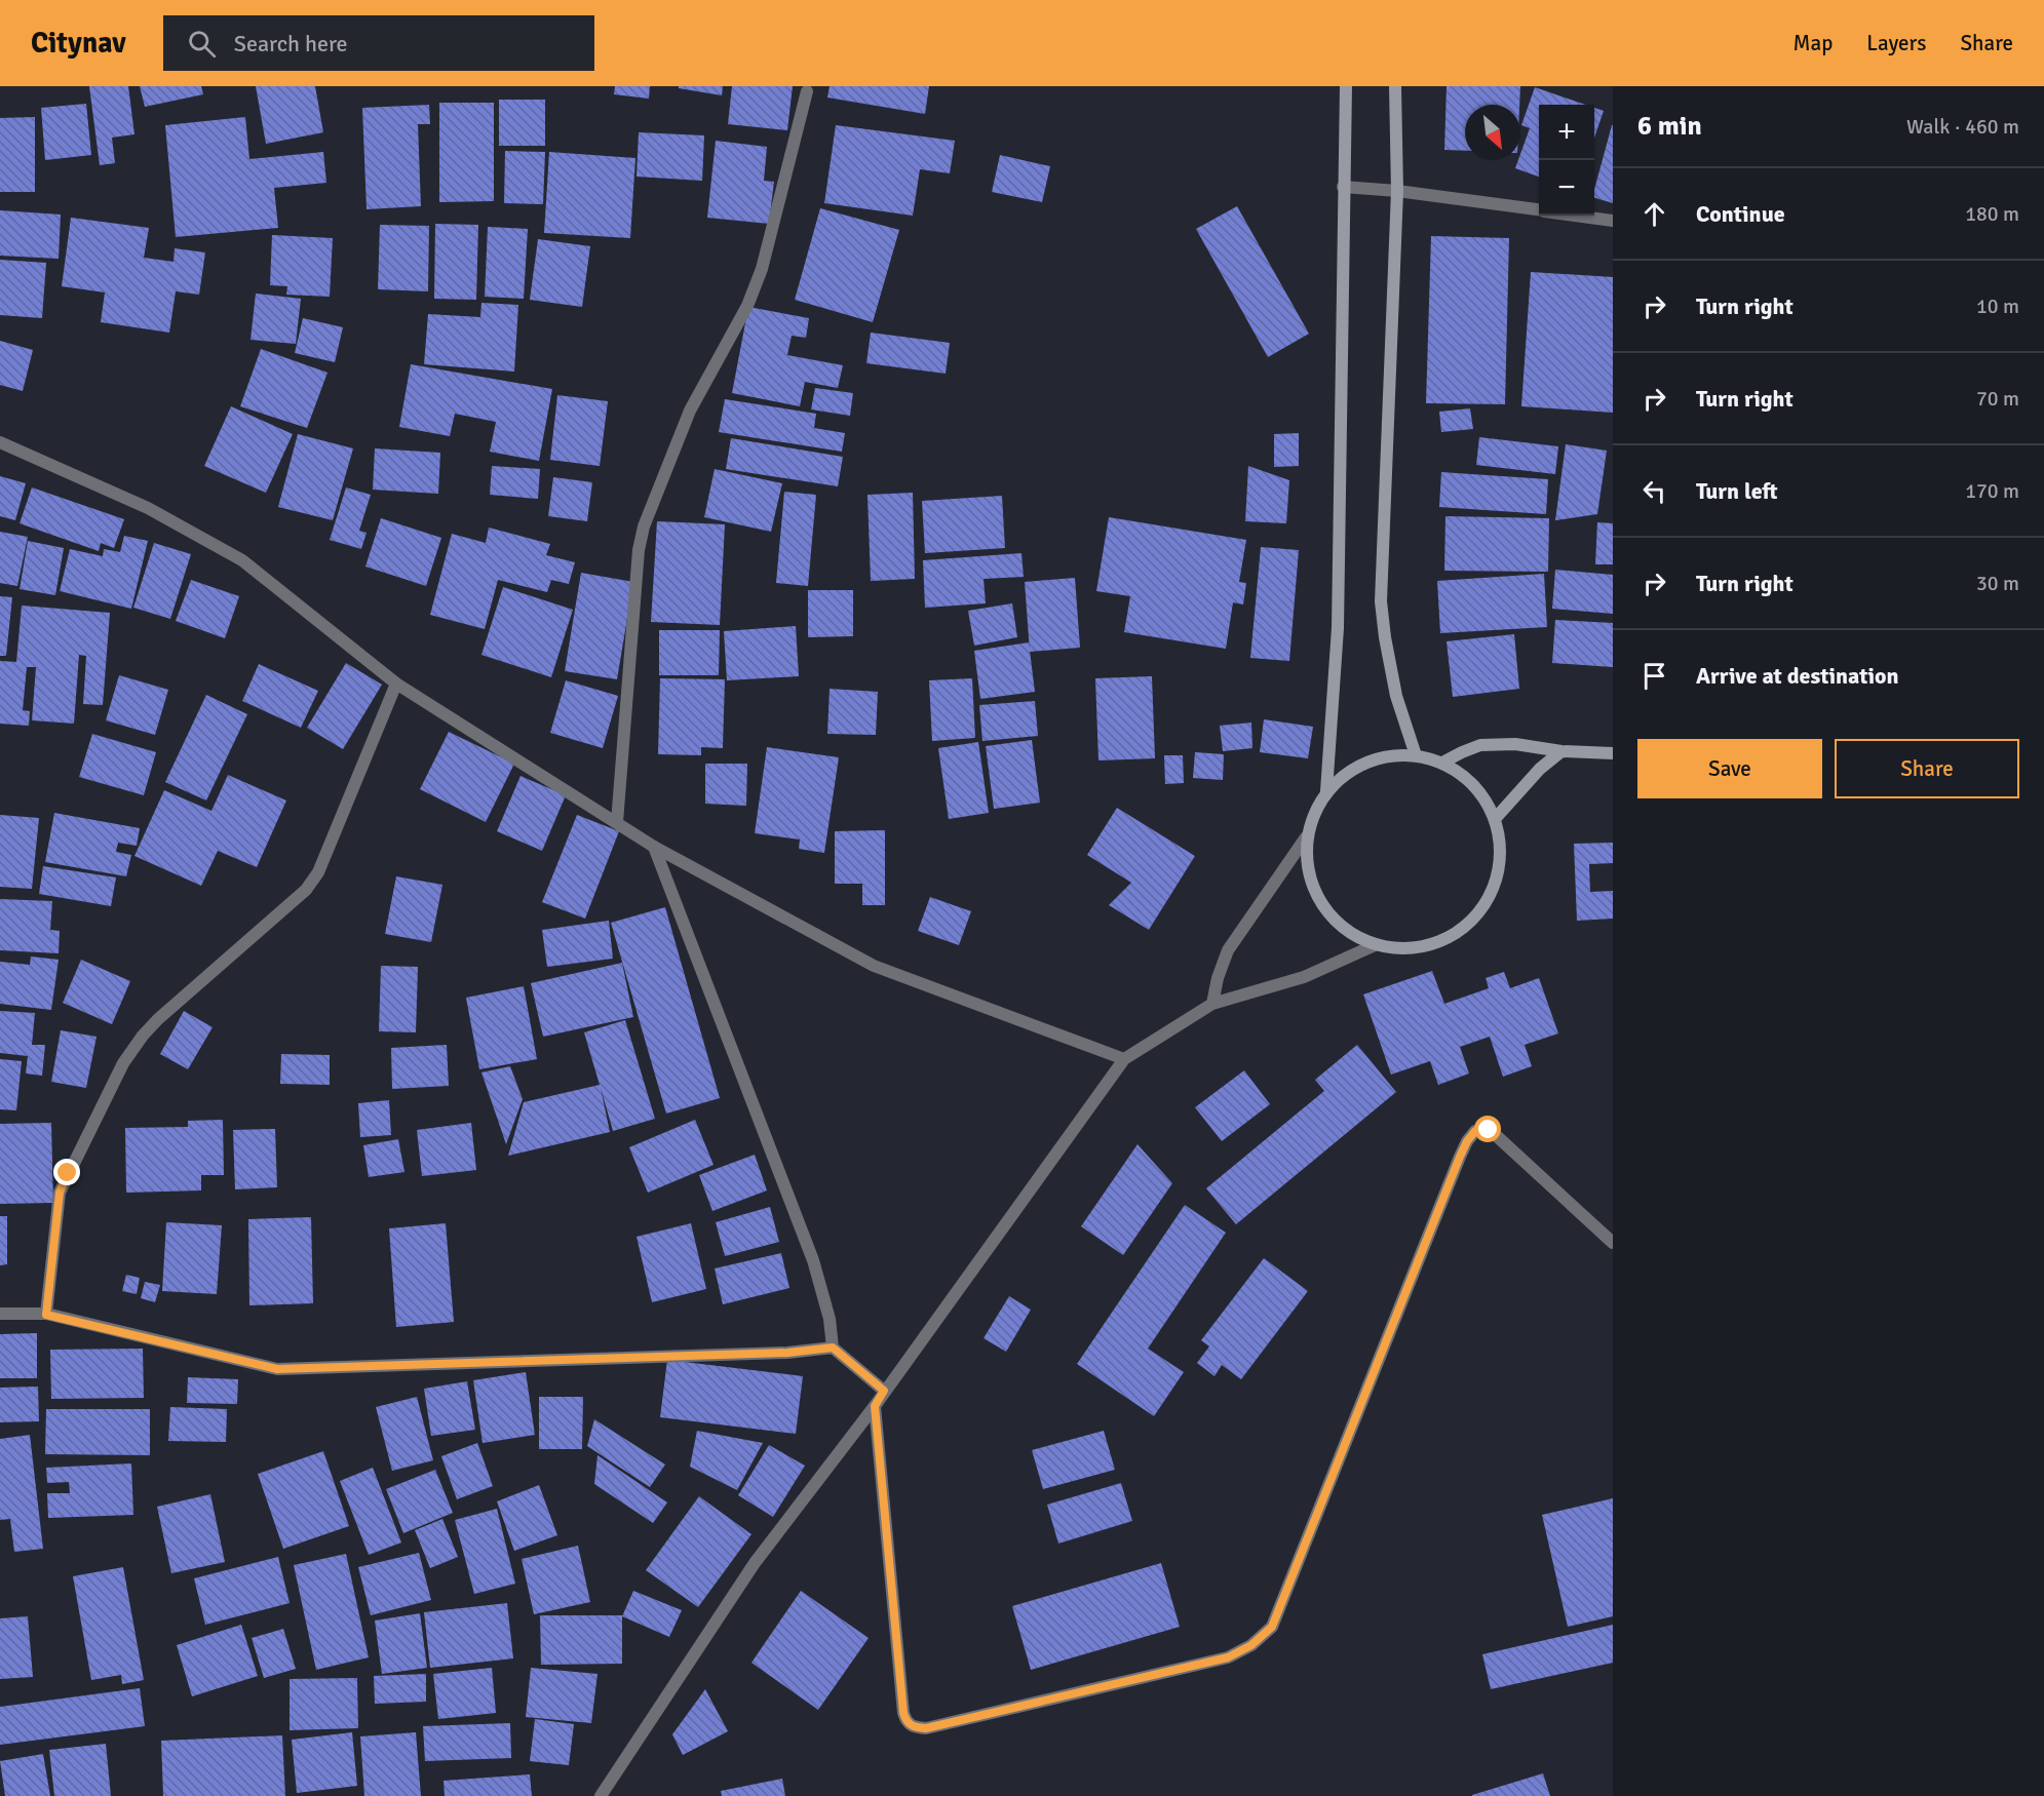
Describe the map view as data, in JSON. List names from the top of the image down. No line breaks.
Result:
{"north":"bottom right","page":{"header":"Citynav","search":"Search here","nav":["Map","Layers","Share"],"heading":["6 min","Walk · 460 m"],"map_buttons":["+","−"],"list":[["Continue","180 m"],["Turn right","10 m"],["Turn right","70 m"],["Turn left","170 m"],["Turn right","30 m"],"Arrive at destination"],"buttons":["Save","Share"]}}
